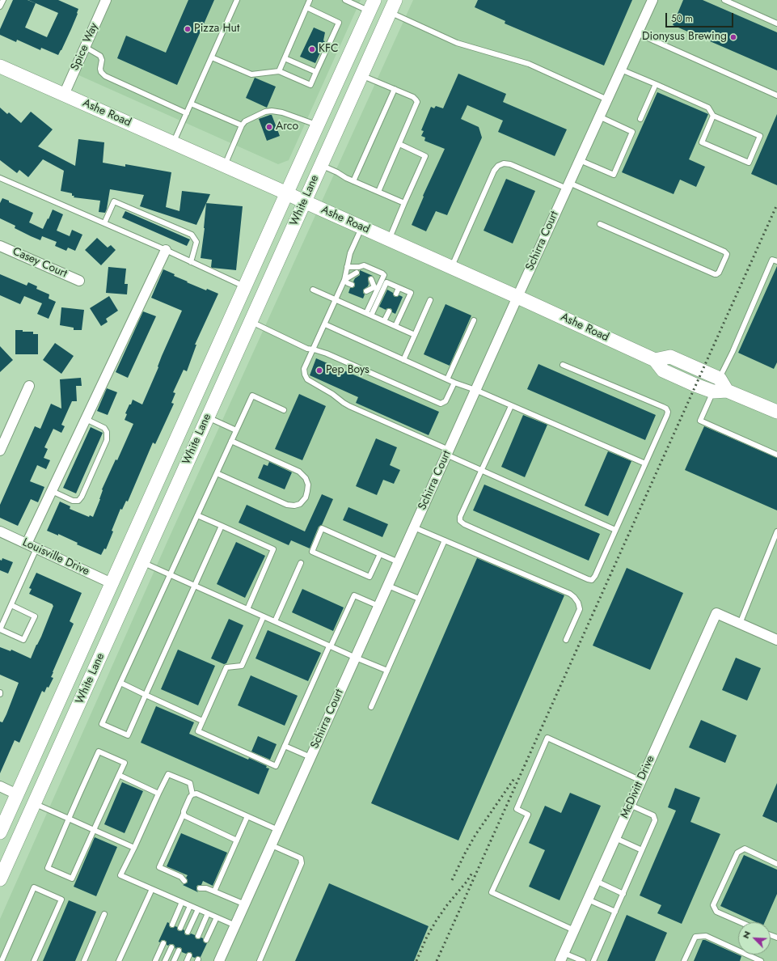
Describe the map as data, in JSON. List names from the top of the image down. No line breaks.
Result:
{"streets":{"main road":["Ashe Road","White Lane"],"street":["Spice Way","Schirra Court","Casey Court","Louisville Drive","McDivitt Drive"]},"crossings":[["Spice Way","Ashe Road"],["Ashe Road","White Lane"],["Ashe Road","Schirra Court"],["White Lane","Louisville Drive"]],"places":["Pizza Hut","Dionysus Brewing","KFC","Arco","Pep Boys"],"scale_bar":"50 m","north":"top left"}
